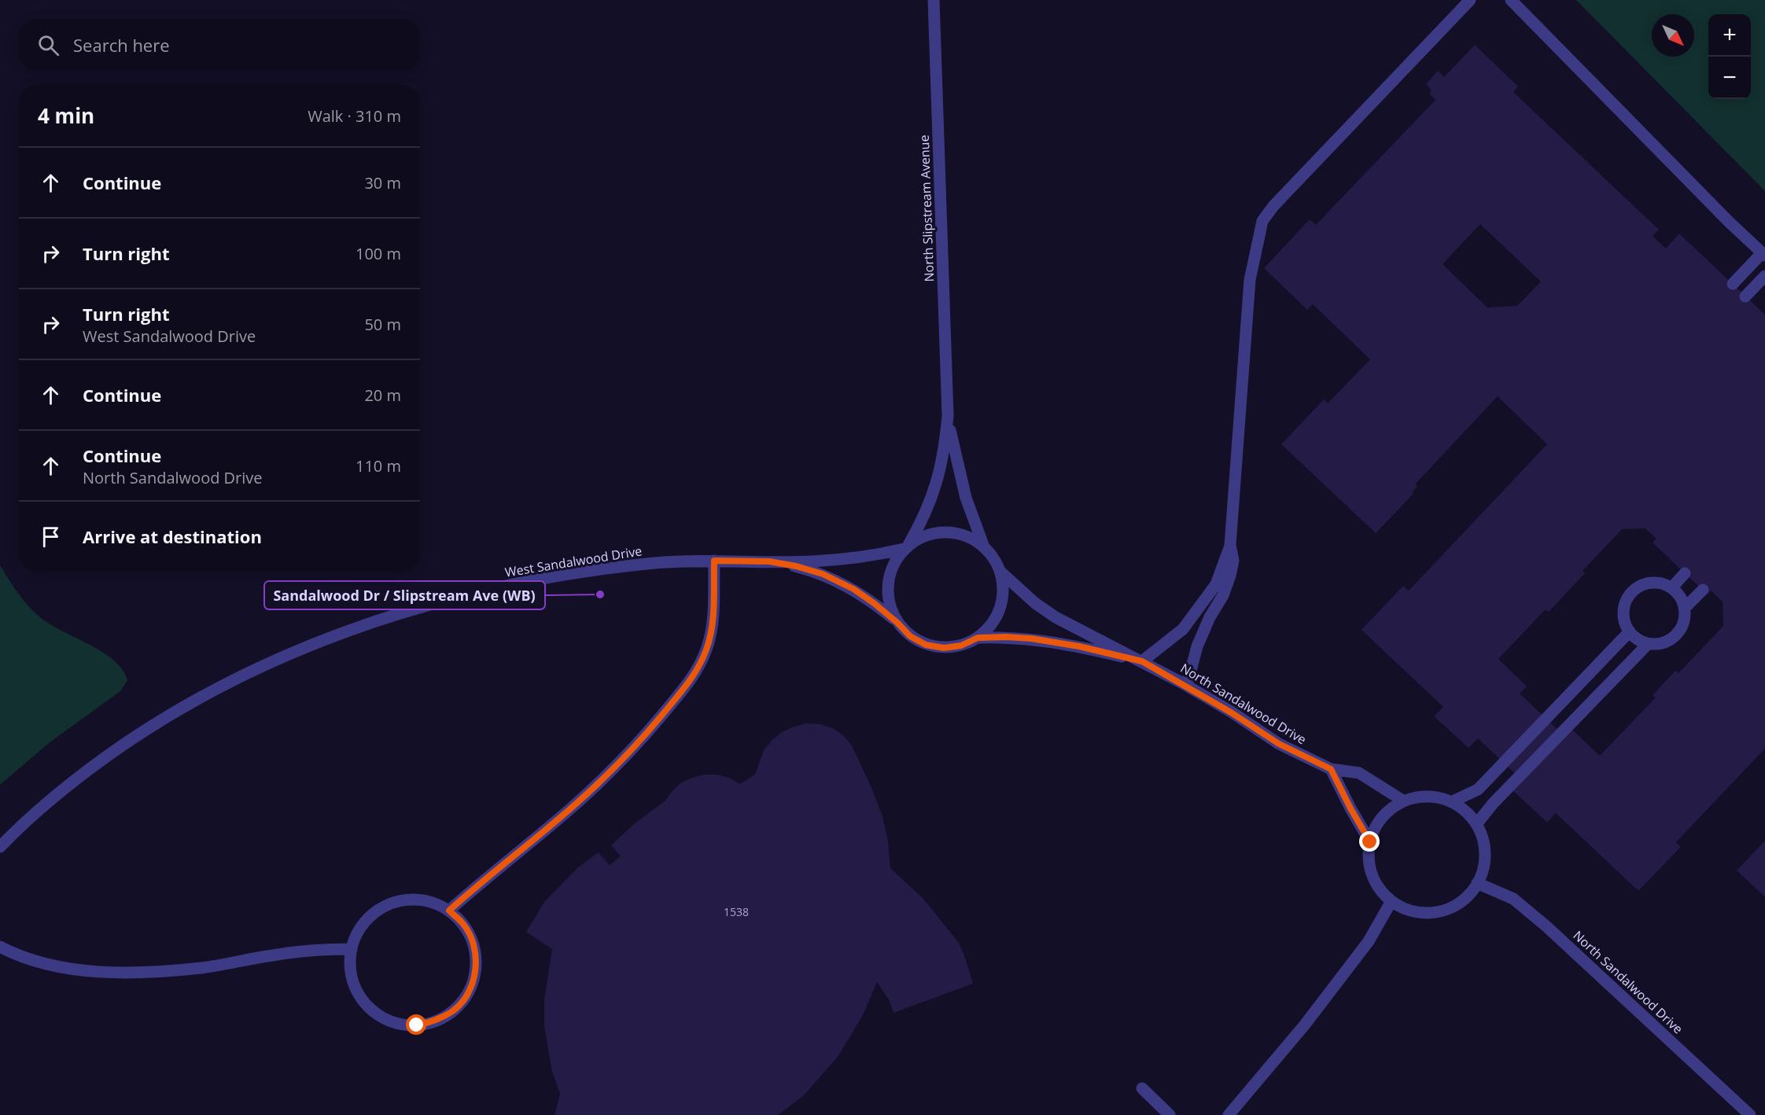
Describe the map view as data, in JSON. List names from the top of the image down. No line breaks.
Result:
{"streets":{"street":["North Slipstream Avenue","West Sandalwood Drive","North Sandalwood Drive"]},"crossings":[["North Slipstream Avenue","West Sandalwood Drive"],["North Slipstream Avenue","North Sandalwood Drive"],["West Sandalwood Drive","North Sandalwood Drive"]],"places":["Sandalwood Dr / Slipstream Ave (WB)"],"house_numbers":["1538"],"north":"bottom right","page":{"map_buttons":["+","−"],"search":"Search here","heading":["4 min","Walk · 310 m"],"list":[["Continue","30 m"],["Turn right","100 m"],["Turn right","West Sandalwood Drive","50 m"],["Continue","20 m"],["Continue","North Sandalwood Drive","110 m"],"Arrive at destination"]}}
